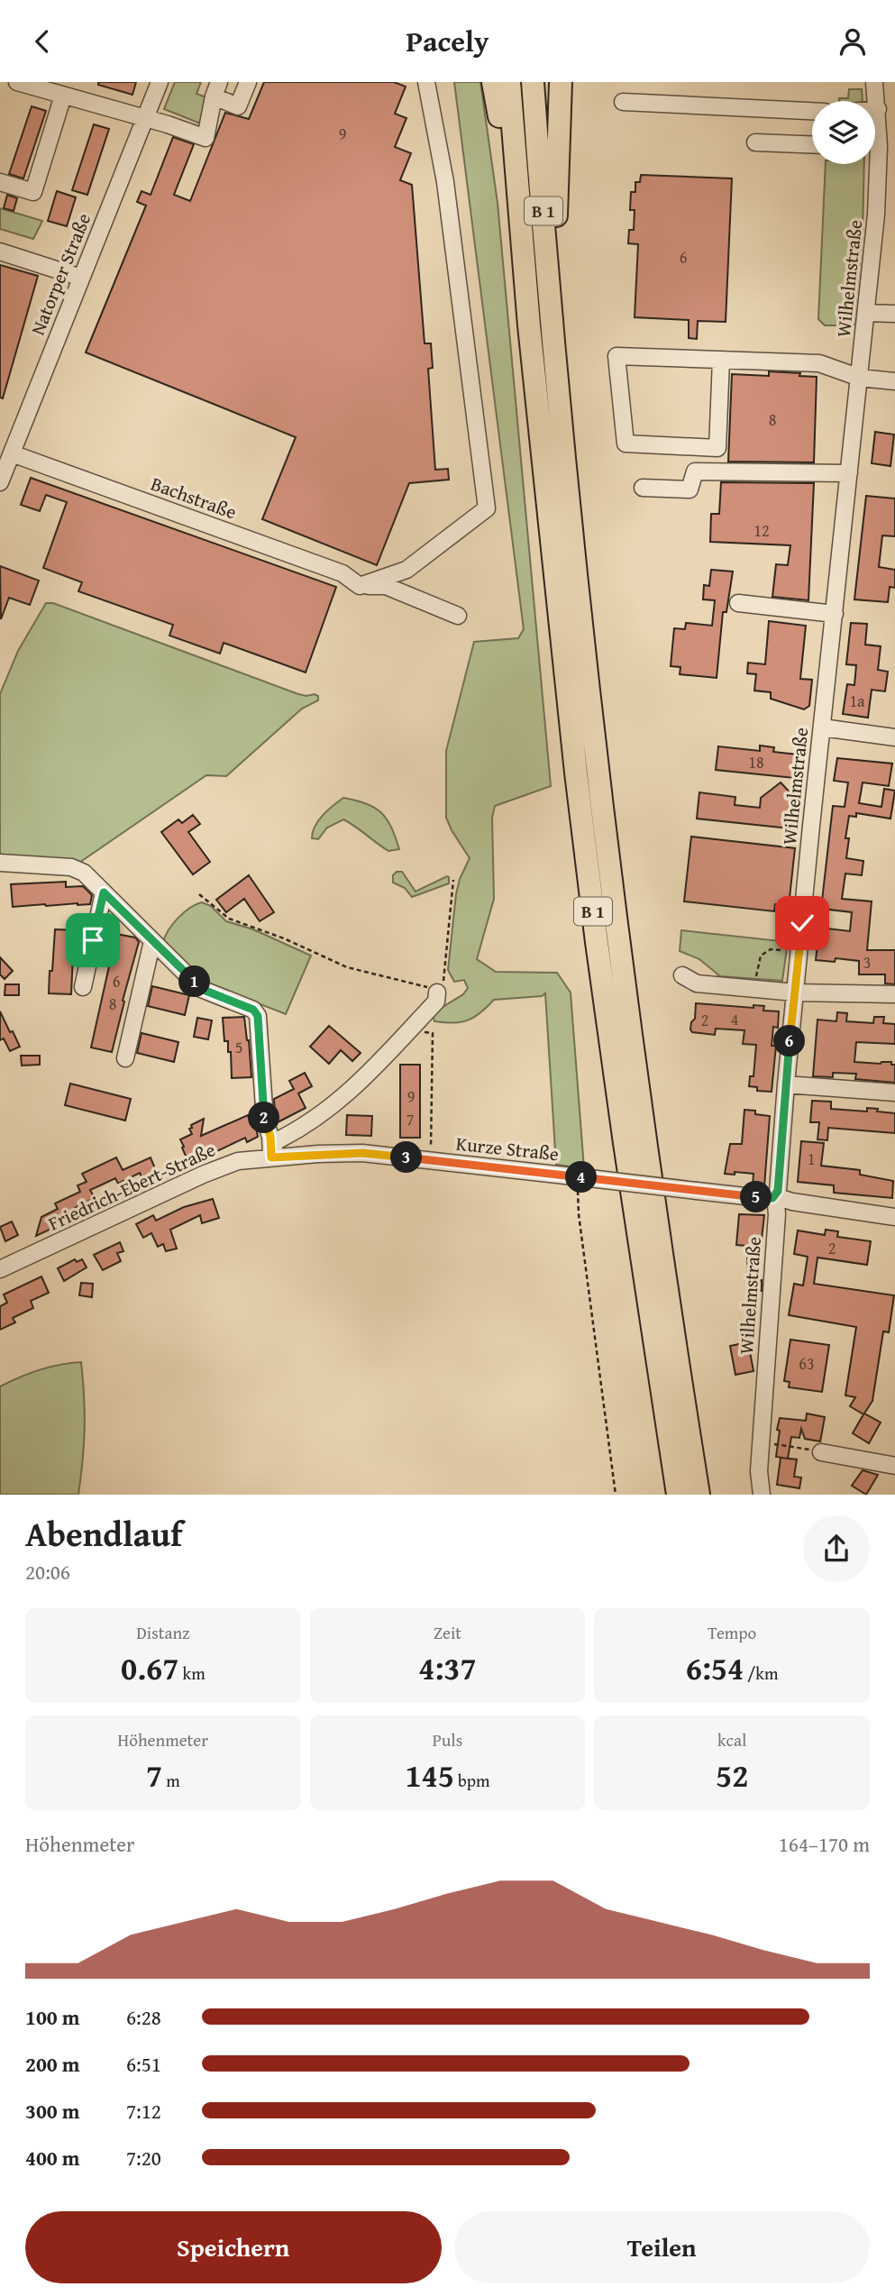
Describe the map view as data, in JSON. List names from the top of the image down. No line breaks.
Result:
{"streets":{"highway":["B 1"],"street":["Natorper Straße","Wilhelmstraße","Bachstraße","Kurze Straße","Friedrich-Ebert-Straße"]},"crossings":[["Natorper Straße","Bachstraße"],["Wilhelmstraße","Kurze Straße"],["Kurze Straße","Friedrich-Ebert-Straße"]],"house_numbers":["9","6","8","12","1a","18","3","6","8","4","2","5","9","7","1","2","63"],"page":{"header":"Pacely","pins":["1","6","2","3","4","5"],"heading":["Abendlauf","20:06"],"stats":[["Distanz","0.67 km"],["Zeit","4:37"],["Tempo","6:54 /km"],["Höhenmeter","7 m"],["Puls","145 bpm"],["kcal","52"]],"chart":["Höhenmeter","164–170 m"],"list":[{"name":"100 m","note":"6:28"},{"name":"200 m","note":"6:51"},{"name":"300 m","note":"7:12"},{"name":"400 m","note":"7:20"}],"buttons":["Speichern","Teilen"]}}
